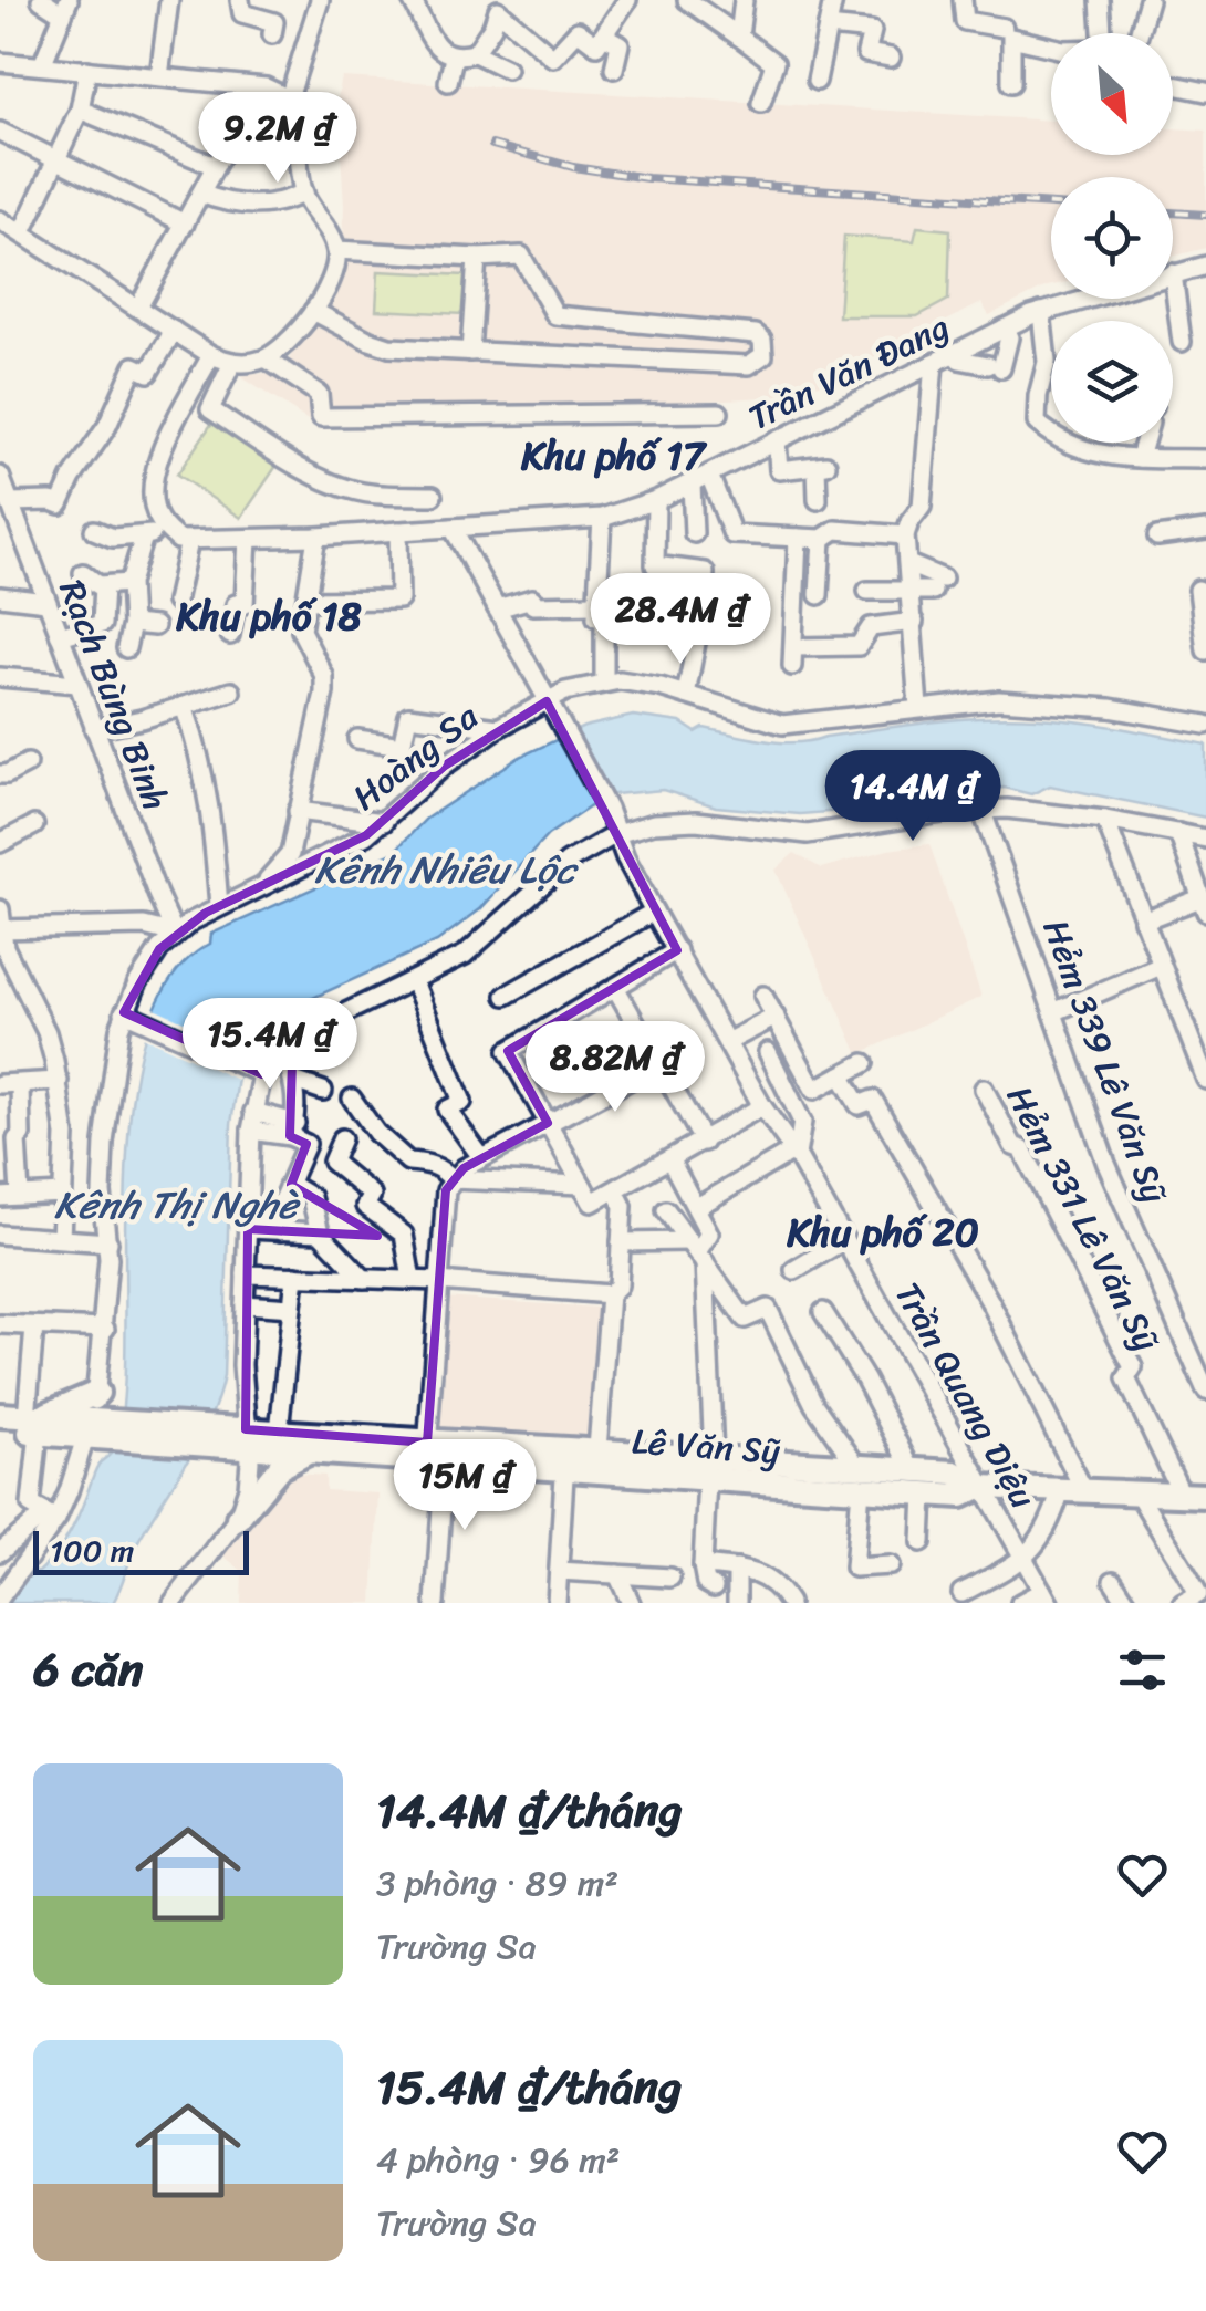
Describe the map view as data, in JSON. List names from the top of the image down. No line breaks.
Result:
{"streets":{"main road":["Lê Văn Sỹ"],"street":["Trần Văn Ðang","Rạch Bùng Binh","Hoàng Sa","Hẻm 339 Lê Văn Sỹ","Hẻm 331 Lê Văn Sỹ","Trần Quang Diệu"]},"crossings":[["Rạch Bùng Binh","Hoàng Sa"],["Hoàng Sa","Trần Quang Diệu"],["Hẻm 331 Lê Văn Sỹ","Lê Văn Sỹ"],["Trần Quang Diệu","Lê Văn Sỹ"]],"districts":["Khu phố 17","Khu phố 18","Khu phố 20"],"water":["Kênh Nhiêu Lộc","Kênh Thị Nghè"],"scale_bar":"100 m","north":"bottom right","page":{"price":["9.2M ₫","28.4M ₫","14.4M ₫","15.4M ₫","8.82M ₫","15M ₫"],"scale":"100 m","heading":"6 căn","list":[{"name":"14.4M ₫/tháng","note":"3 phòng · 89 m² · Trường Sa"},{"name":"15.4M ₫/tháng","note":"4 phòng · 96 m² · Trường Sa"}]}}
